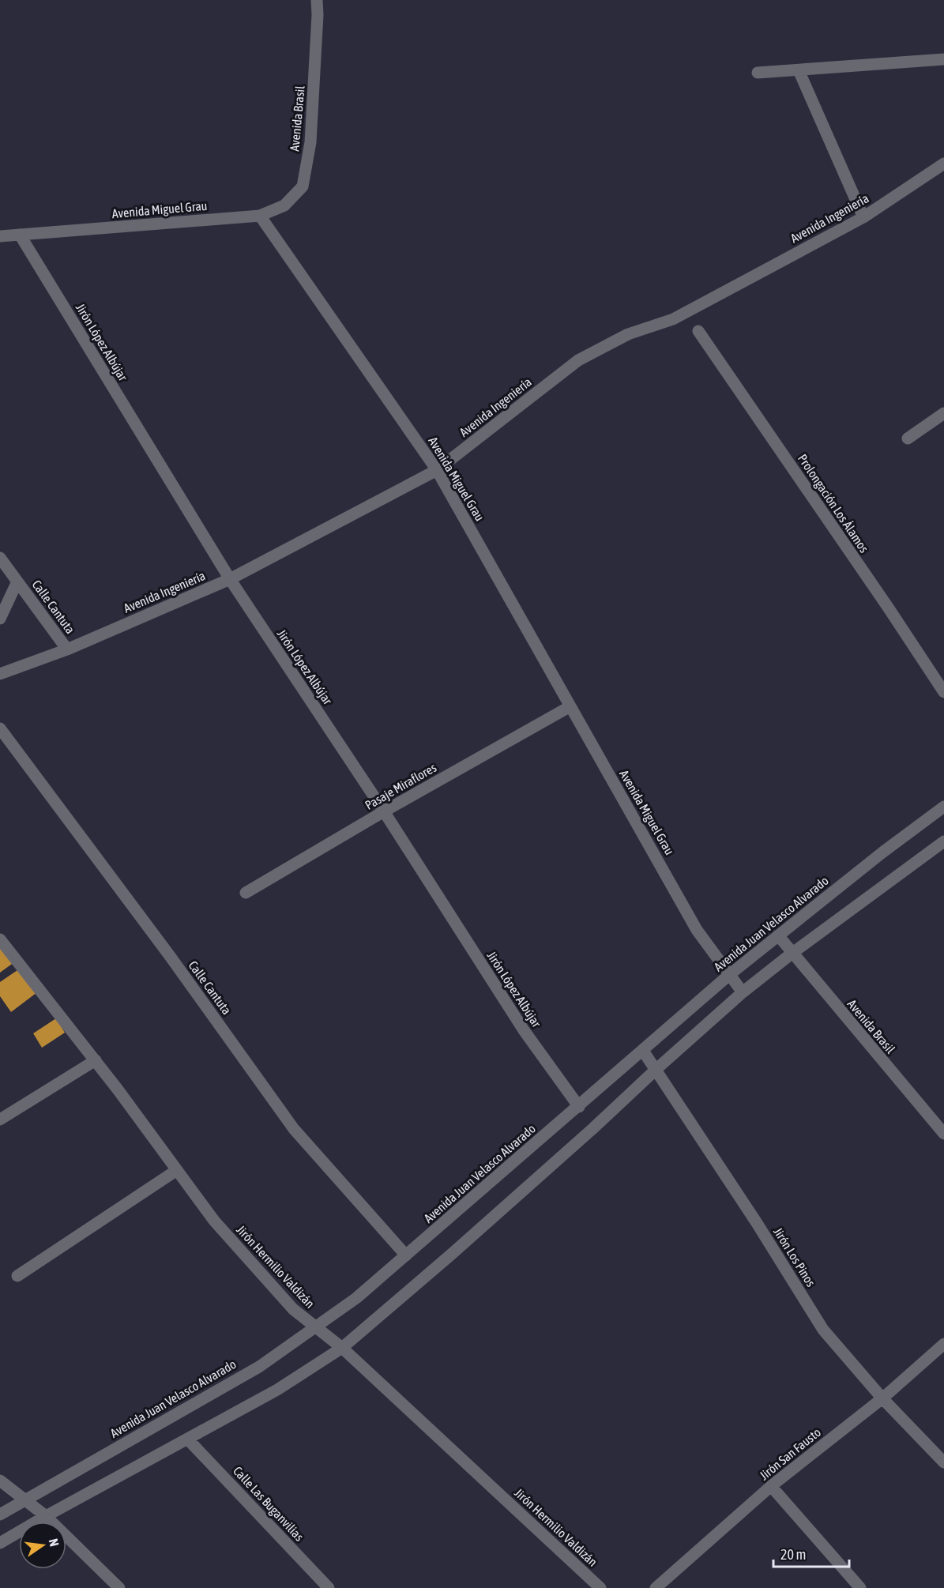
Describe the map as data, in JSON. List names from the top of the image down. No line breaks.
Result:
{"streets":{"street":["Avenida Brasil","Avenida Miguel Grau","Avenida Ingeniería","Jirón López Albújar","Prolongación Los Álamos","Calle Cantuta","Pasaje Miraflores","Avenida Juan Velasco Alvarado","Jirón Los Pinos","Jirón Hermilio Valdizán","Jirón San Fausto","Calle Las Buganvilias"]},"crossings":[["Avenida Brasil","Avenida Miguel Grau"],["Avenida Brasil","Avenida Juan Velasco Alvarado"],["Avenida Miguel Grau","Avenida Ingeniería"],["Avenida Miguel Grau","Jirón López Albújar"],["Avenida Miguel Grau","Pasaje Miraflores"],["Avenida Miguel Grau","Avenida Juan Velasco Alvarado"],["Avenida Ingeniería","Jirón López Albújar"],["Avenida Ingeniería","Calle Cantuta"],["Jirón López Albújar","Pasaje Miraflores"],["Jirón López Albújar","Avenida Juan Velasco Alvarado"],["Calle Cantuta","Avenida Juan Velasco Alvarado"],["Avenida Juan Velasco Alvarado","Jirón Los Pinos"],["Avenida Juan Velasco Alvarado","Jirón Hermilio Valdizán"],["Jirón Los Pinos","Jirón San Fausto"]],"scale_bar":"20 m","north":"right"}
